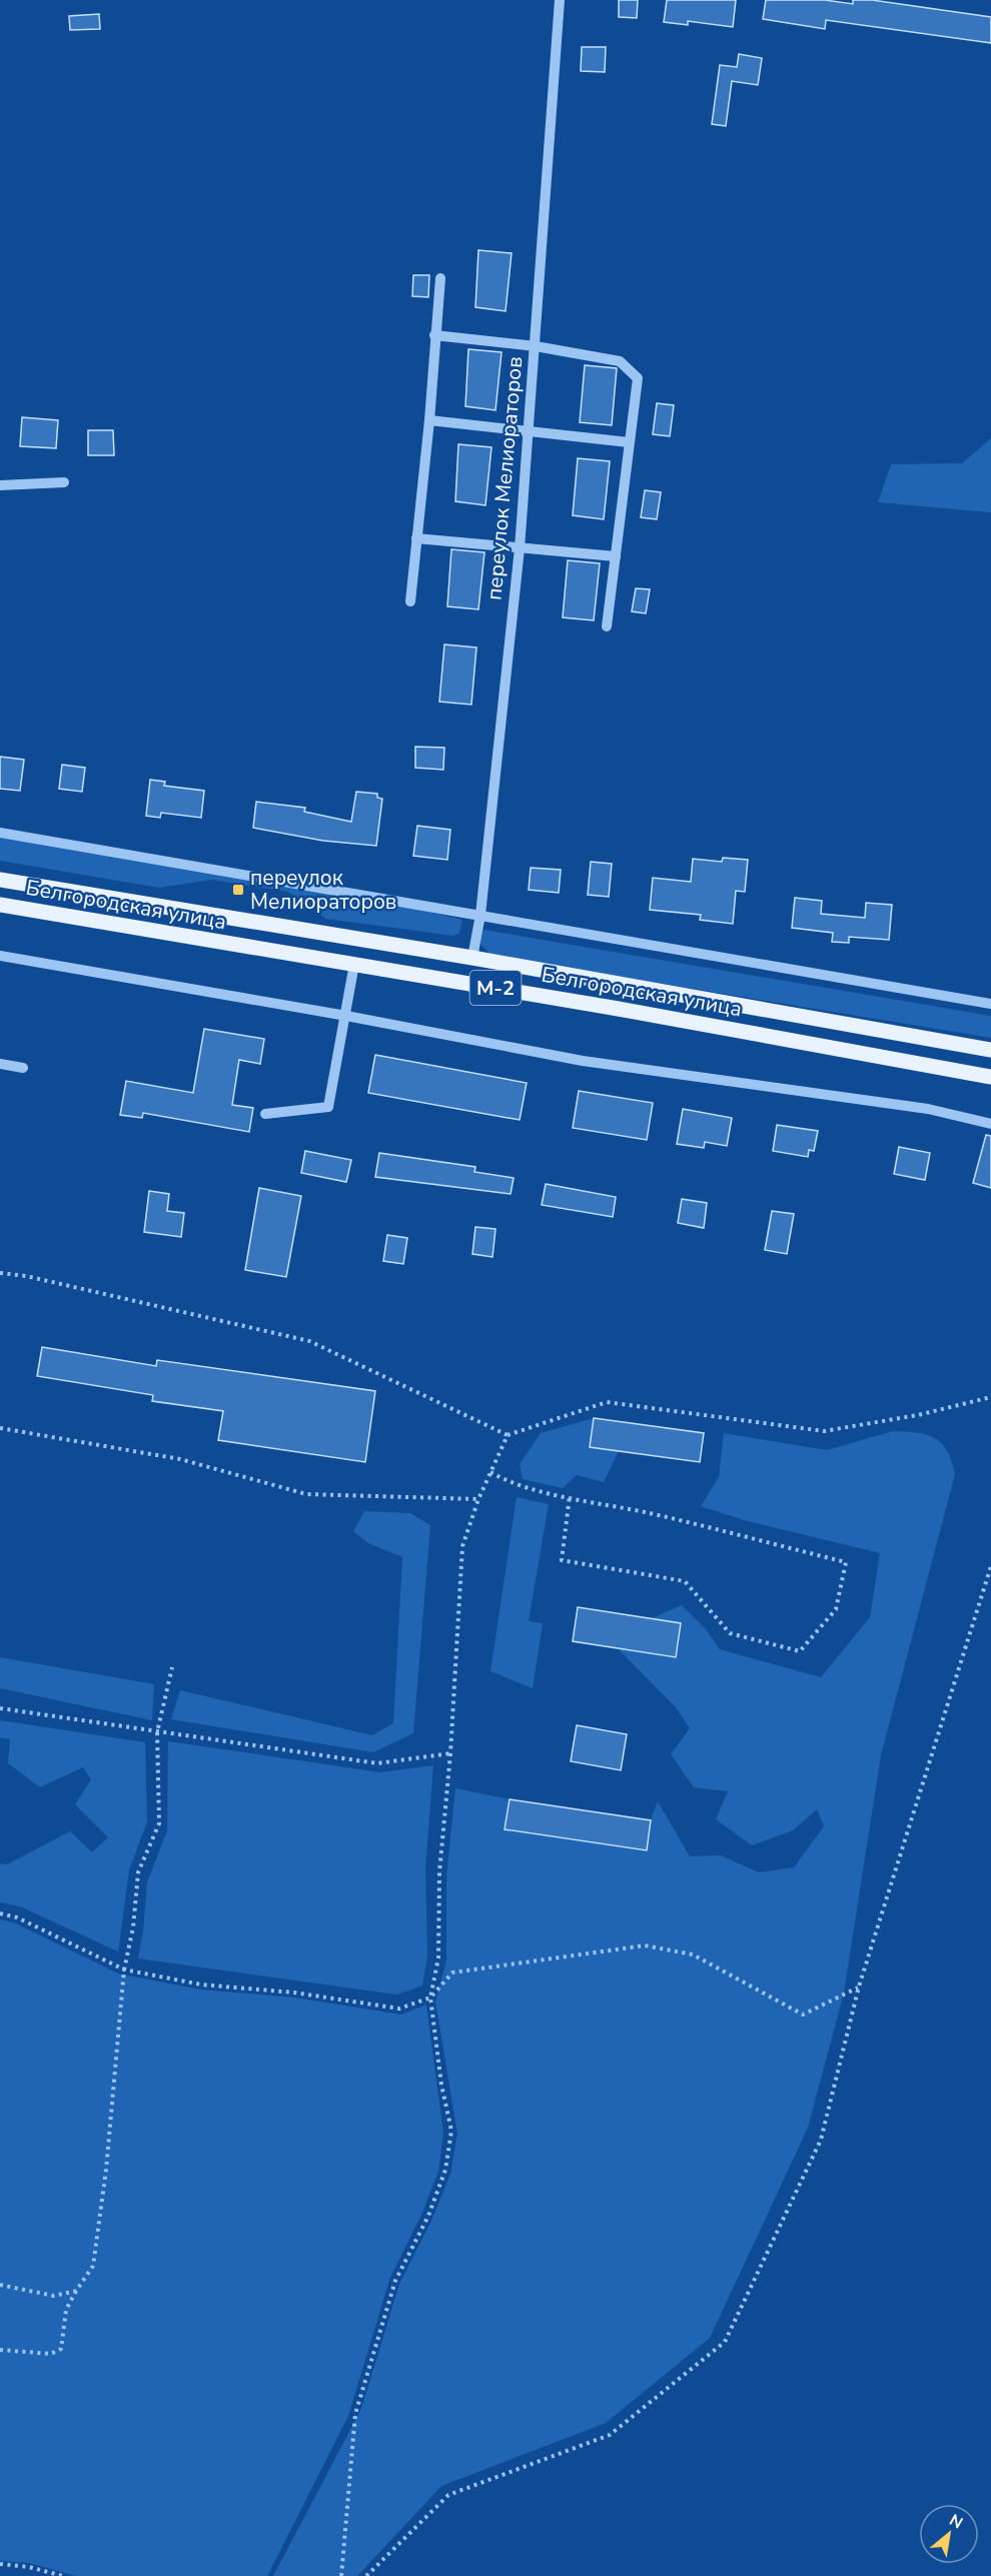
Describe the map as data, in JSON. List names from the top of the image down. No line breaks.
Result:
{"streets":{"main road":["Белгородская улица","М-2"],"street":["переулок Мелиораторов"]},"crossings":[["переулок Мелиораторов","Белгородская улица"]],"places":{"transit":["переулок Мелиораторов"]},"north":"top right"}
